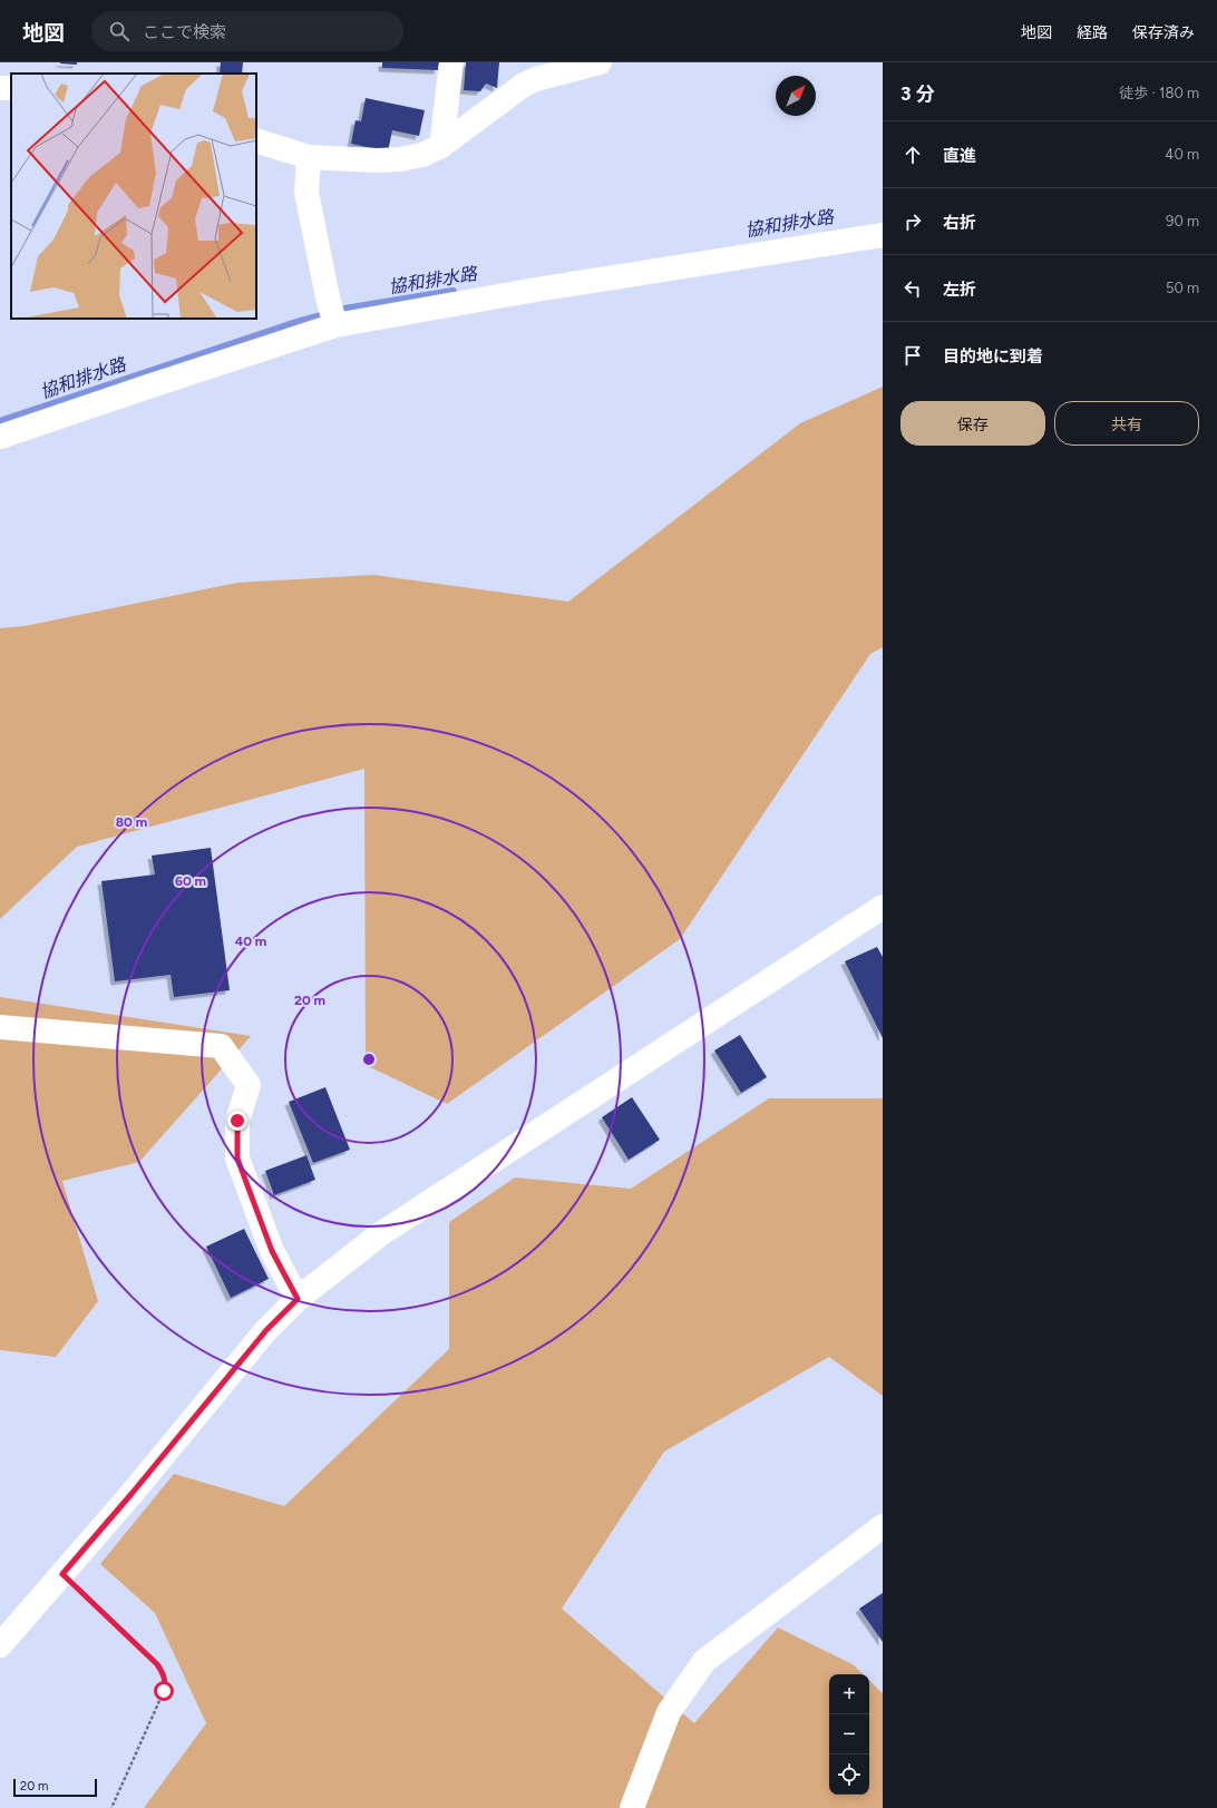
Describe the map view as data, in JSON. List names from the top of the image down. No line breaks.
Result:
{"water":["協和排水路"],"scale_bar":"20 m","north":"top right","page":{"header":"地図","search":"ここで検索","nav":["地図","経路","保存済み"],"heading":["3 分","徒歩 · 180 m"],"list":[["直進","40 m"],["右折","90 m"],["左折","50 m"],"目的地に到着"],"buttons":["保存","共有"],"map_buttons":["+","−"],"scale":"20 m"},"rings":["80 m","60 m","40 m","20 m"]}
